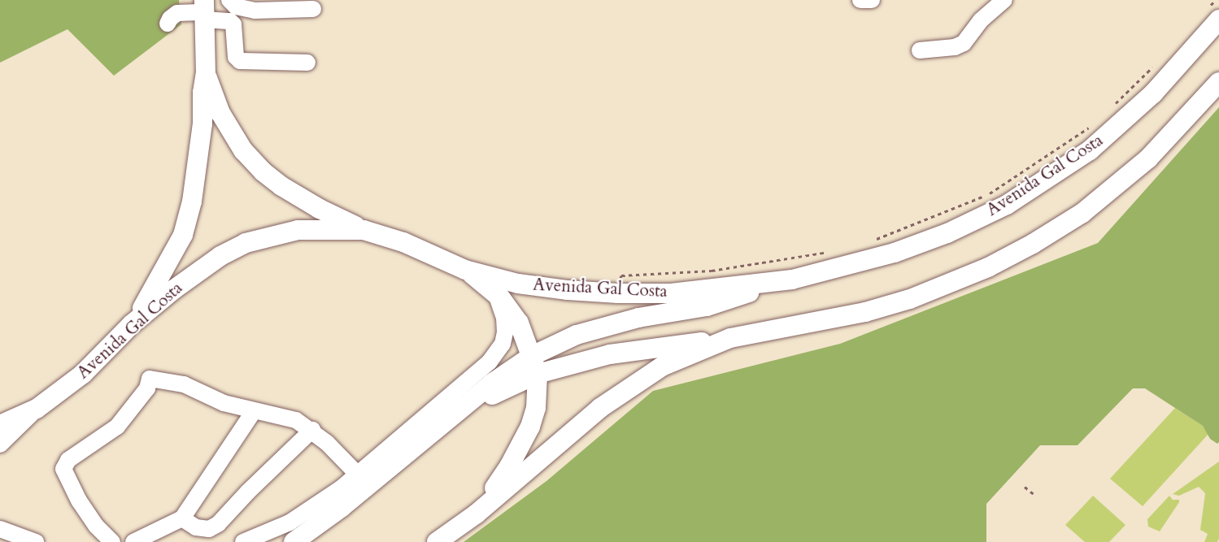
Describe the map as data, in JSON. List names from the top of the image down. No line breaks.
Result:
{"streets":{"main road":["Avenida Gal Costa"]}}
